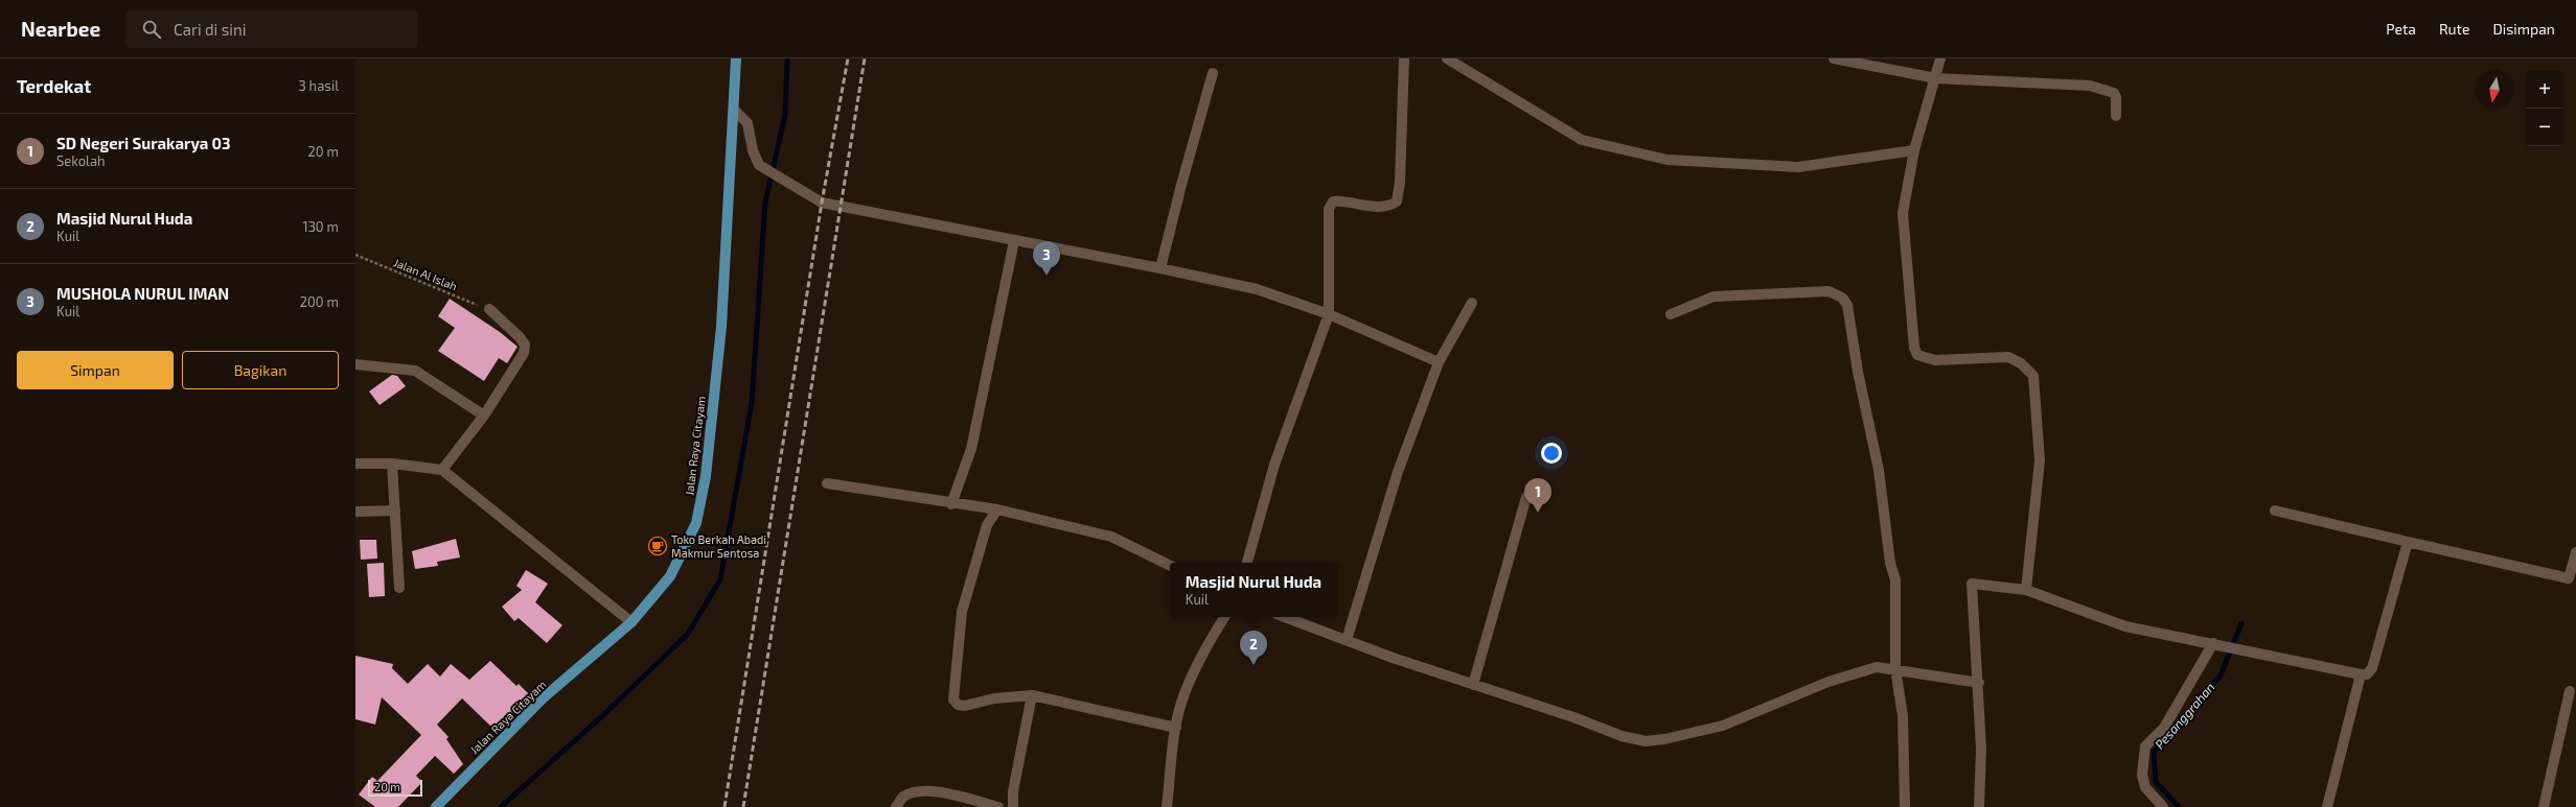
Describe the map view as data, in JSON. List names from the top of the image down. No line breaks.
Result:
{"streets":{"main road":["Jalan Raya Citayam"],"path":["Jalan Al Islah"]},"water":["Pesanggrahan"],"places":{"cafe":["Toko Berkah Abadi Makmur Sentosa"]},"scale_bar":"20 m","north":"bottom","page":{"header":"Nearbee","search":"Cari di sini","nav":["Peta","Rute","Disimpan"],"heading":["Terdekat","3 hasil"],"map_buttons":["+","−"],"list":[{"mark":"1","name":"SD Negeri Surakarya 03","note":"Sekolah","value":"20 m"},{"mark":"2","name":"Masjid Nurul Huda","note":"Kuil","value":"130 m"},{"mark":"3","name":"MUSHOLA NURUL IMAN","note":"Kuil","value":"200 m"}],"pins":["3","1","2"],"buttons":["Simpan","Bagikan"],"popup":["Masjid Nurul Huda","Kuil"],"scale":"20 m"}}
